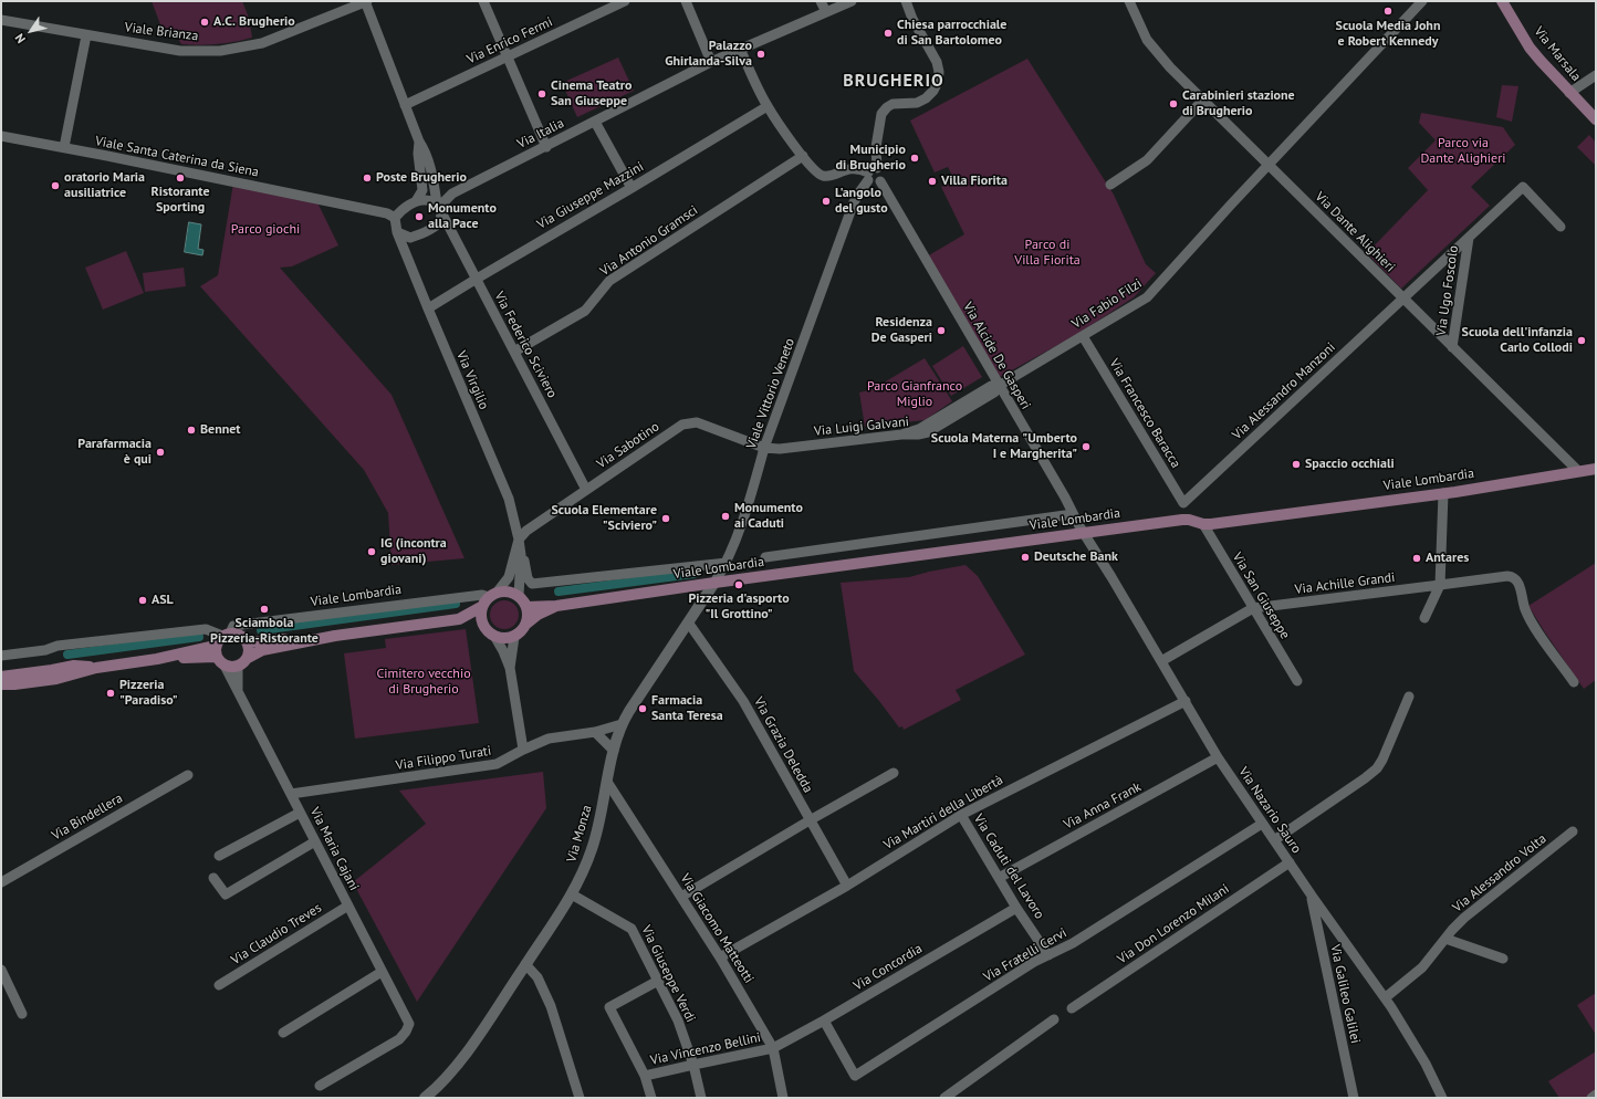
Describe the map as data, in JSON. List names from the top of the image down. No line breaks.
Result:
{"streets":{"main road":["Via Marsala","Viale Lombardia"],"street":["Viale Brianza","Via Enrico Fermi","Via Italia","Viale Santa Caterina da Siena","Via Giuseppe Mazzini","Via Dante Alighieri","Via Antonio Gramsci","Via Ugo Foscolo","Via Fabio Filzi","Via Federico Sciviero","Via Alcide De Gasperi","Via Virgilio","Via Alessandro Manzoni","Viale Vittorio Veneto","Via Francesco Baracca","Via Luigi Galvani","Via Sabotino","Via Achille Grandi","Via San Giuseppe","Via Grazia Deledda","Via Filippo Turati","Via Anna Frank","Via Nazario Sauro","Via Martiri della Libertà","Via Bindellera","Via Monza","Via Maria Cajani","Via Caduti del Lavoro","Via Alessandro Volta","Via Don Lorenzo Milani","Via Giacomo Matteotti","Via Claudio Treves","Via Fratelli Cervi","Via Concordia","Via Giuseppe Verdi","Via Galileo Galilei","Via Vincenzo Bellini"]},"crossings":[["Viale Brianza","Via Federico Sciviero"],["Via Enrico Fermi","Via Federico Sciviero"],["Via Italia","Viale Santa Caterina da Siena"],["Via Italia","Via Federico Sciviero"],["Via Italia","Via Virgilio"],["Viale Santa Caterina da Siena","Via Federico Sciviero"],["Viale Santa Caterina da Siena","Via Virgilio"],["Via Giuseppe Mazzini","Via Federico Sciviero"],["Via Giuseppe Mazzini","Via Virgilio"],["Via Dante Alighieri","Via Ugo Foscolo"],["Via Dante Alighieri","Via Fabio Filzi"],["Via Dante Alighieri","Via Alessandro Manzoni"],["Via Dante Alighieri","Viale Lombardia"],["Via Antonio Gramsci","Via Federico Sciviero"],["Via Ugo Foscolo","Via Alessandro Manzoni"],["Via Fabio Filzi","Via Alcide De Gasperi"],["Via Fabio Filzi","Via Francesco Baracca"],["Via Fabio Filzi","Via Luigi Galvani"],["Via Federico Sciviero","Via Virgilio"],["Via Federico Sciviero","Via Sabotino"],["Via Alcide De Gasperi","Viale Vittorio Veneto"],["Via Alcide De Gasperi","Via Luigi Galvani"],["Via Alcide De Gasperi","Viale Lombardia"],["Via Alcide De Gasperi","Via Nazario Sauro"],["Via Virgilio","Via Sabotino"],["Via Virgilio","Viale Lombardia"],["Via Alessandro Manzoni","Via Francesco Baracca"],["Viale Vittorio Veneto","Via Luigi Galvani"],["Viale Vittorio Veneto","Via Sabotino"],["Viale Vittorio Veneto","Viale Lombardia"],["Viale Vittorio Veneto","Via Monza"],["Via Luigi Galvani","Via Sabotino"],["Via Sabotino","Viale Lombardia"],["Viale Lombardia","Via San Giuseppe"],["Viale Lombardia","Via Nazario Sauro"],["Viale Lombardia","Via Monza"],["Viale Lombardia","Via Maria Cajani"],["Via Achille Grandi","Via San Giuseppe"],["Via Grazia Deledda","Via Martiri della Libertà"],["Via Grazia Deledda","Via Monza"],["Via Filippo Turati","Via Monza"],["Via Filippo Turati","Via Maria Cajani"],["Via Anna Frank","Via Nazario Sauro"],["Via Anna Frank","Via Caduti del Lavoro"],["Via Nazario Sauro","Via Martiri della Libertà"],["Via Nazario Sauro","Via Alessandro Volta"],["Via Nazario Sauro","Via Don Lorenzo Milani"],["Via Nazario Sauro","Via Fratelli Cervi"],["Via Nazario Sauro","Via Galileo Galilei"],["Via Martiri della Libertà","Via Caduti del Lavoro"],["Via Martiri della Libertà","Via Giacomo Matteotti"],["Via Monza","Via Giacomo Matteotti"],["Via Monza","Via Giuseppe Verdi"],["Via Maria Cajani","Via Claudio Treves"],["Via Caduti del Lavoro","Via Fratelli Cervi"],["Via Caduti del Lavoro","Via Concordia"],["Via Giacomo Matteotti","Via Concordia"],["Via Giacomo Matteotti","Via Vincenzo Bellini"],["Via Fratelli Cervi","Via Concordia"],["Via Concordia","Via Vincenzo Bellini"],["Via Giuseppe Verdi","Via Vincenzo Bellini"]],"districts":["BRUGHERIO"],"parks":["Parco via Dante Alighieri","Parco giochi","Parco di Villa Fiorita","Parco Gianfranco Miglio","Cimitero vecchio di Brugherio"],"places":["Scuola Media John e Robert Kennedy","A.C. Brugherio","Chiesa parrocchiale di San Bartolomeo","Palazzo Ghirlanda-Silva","Cinema Teatro San Giuseppe","Carabinieri stazione di Brugherio","Municipio di Brugherio","Ristorante Sporting","Poste Brugherio","Villa Fiorita","oratorio Maria ausiliatrice","L'angolo del gusto","Monumento alla Pace","Residenza De Gasperi","Scuola dell'infanzia Carlo Collodi","Bennet","Scuola Materna \"Umberto I e Margherita\"","Parafarmacia è qui","Spaccio occhiali","Monumento ai Caduti","Scuola Elementare \"Sciviero\"","IG (incontra giovani)","Deutsche Bank","Antares","Pizzeria d'asporto \"Il Grottino\"","ASL","Sciambola Pizzeria-Ristorante","Pizzeria \"Paradiso\"","Farmacia Santa Teresa"],"north":"bottom left"}
